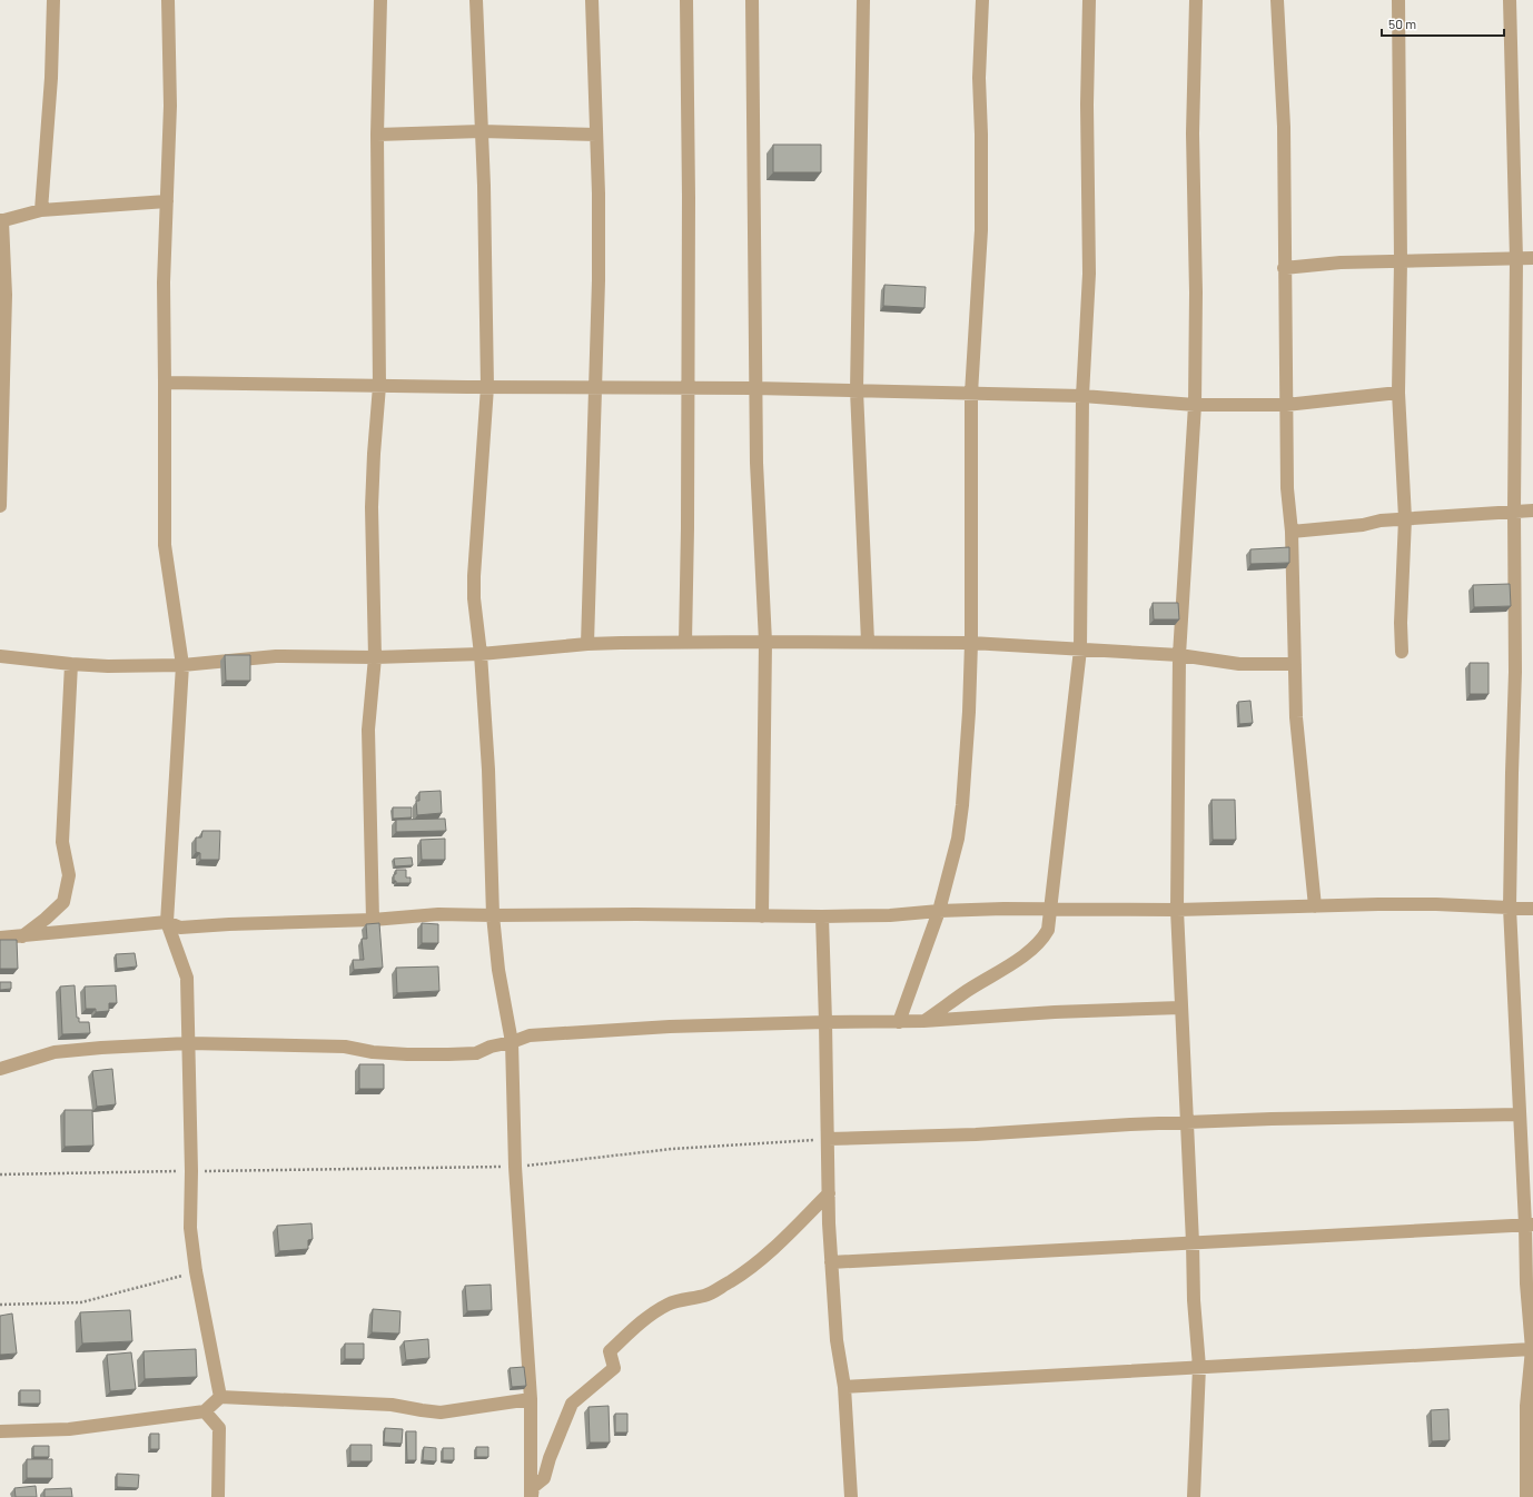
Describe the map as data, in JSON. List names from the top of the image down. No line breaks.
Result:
{"scale_bar":"50 m"}
